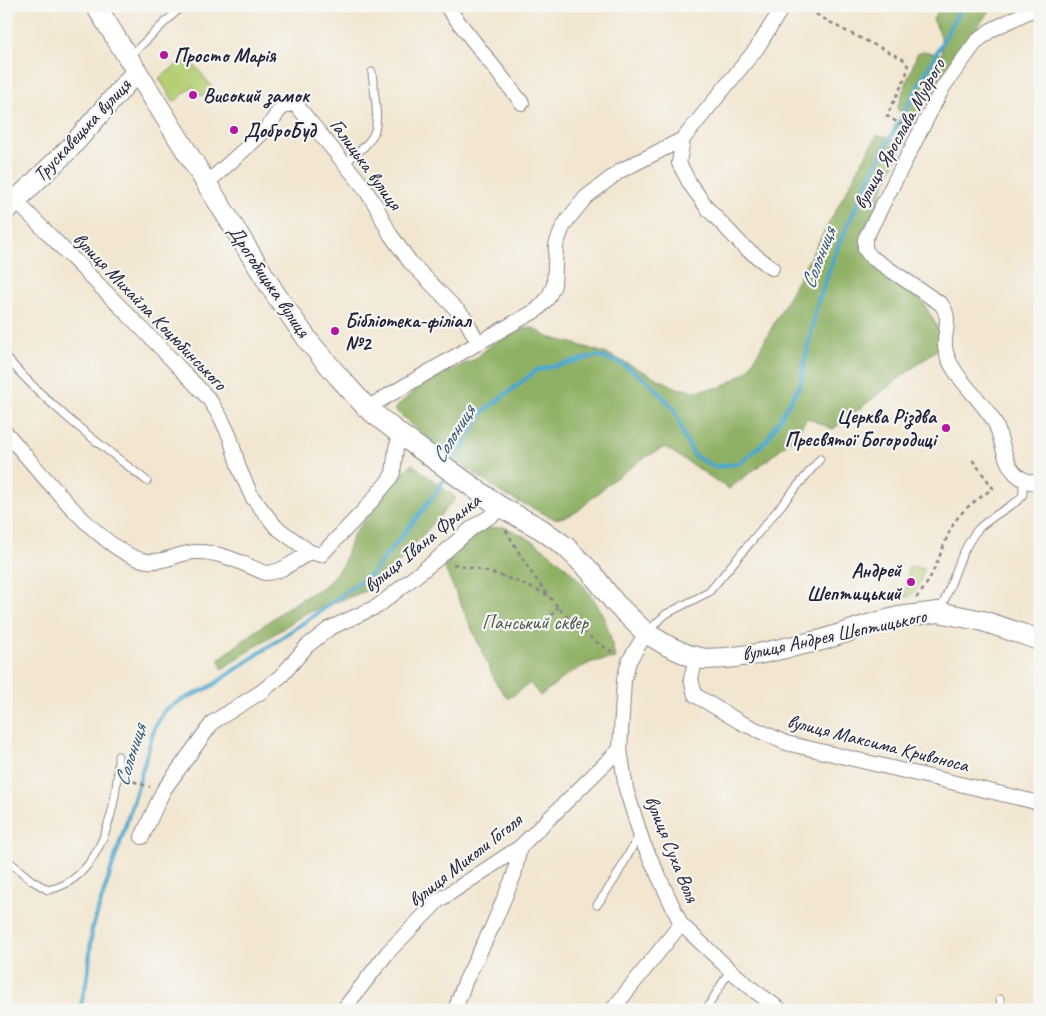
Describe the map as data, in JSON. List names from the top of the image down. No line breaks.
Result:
{"streets":{"street":["Трускавецька вулиця","вулиця Ярослава Мудрого","Галицька вулиця","Дрогобицька вулиця","вулиця Михайла Коцюбинського","вулиця Івана Франка","вулиця Андрея Шептицького","вулиця Максима Кривоноса","вулиця Суха Воля","вулиця Миколи Гоголя"]},"crossings":[["Трускавецька вулиця","Дрогобицька вулиця"],["Трускавецька вулиця","вулиця Михайла Коцюбинського"],["Галицька вулиця","Дрогобицька вулиця"],["Дрогобицька вулиця","вулиця Івана Франка"],["Дрогобицька вулиця","вулиця Андрея Шептицького"],["вулиця Івана Франка","вулиця Андрея Шептицького"],["вулиця Андрея Шептицького","вулиця Максима Кривоноса"],["вулиця Андрея Шептицького","вулиця Суха Воля"],["вулиця Суха Воля","вулиця Миколи Гоголя"]],"water":["Солониця"],"parks":["Панський сквер"],"places":["Просто Марія","Високий замок","ДоброБуд","Бібліотека-філіал №2","Церква Різдва Пресвятої Богородиці","Андрей Шептицький"]}
